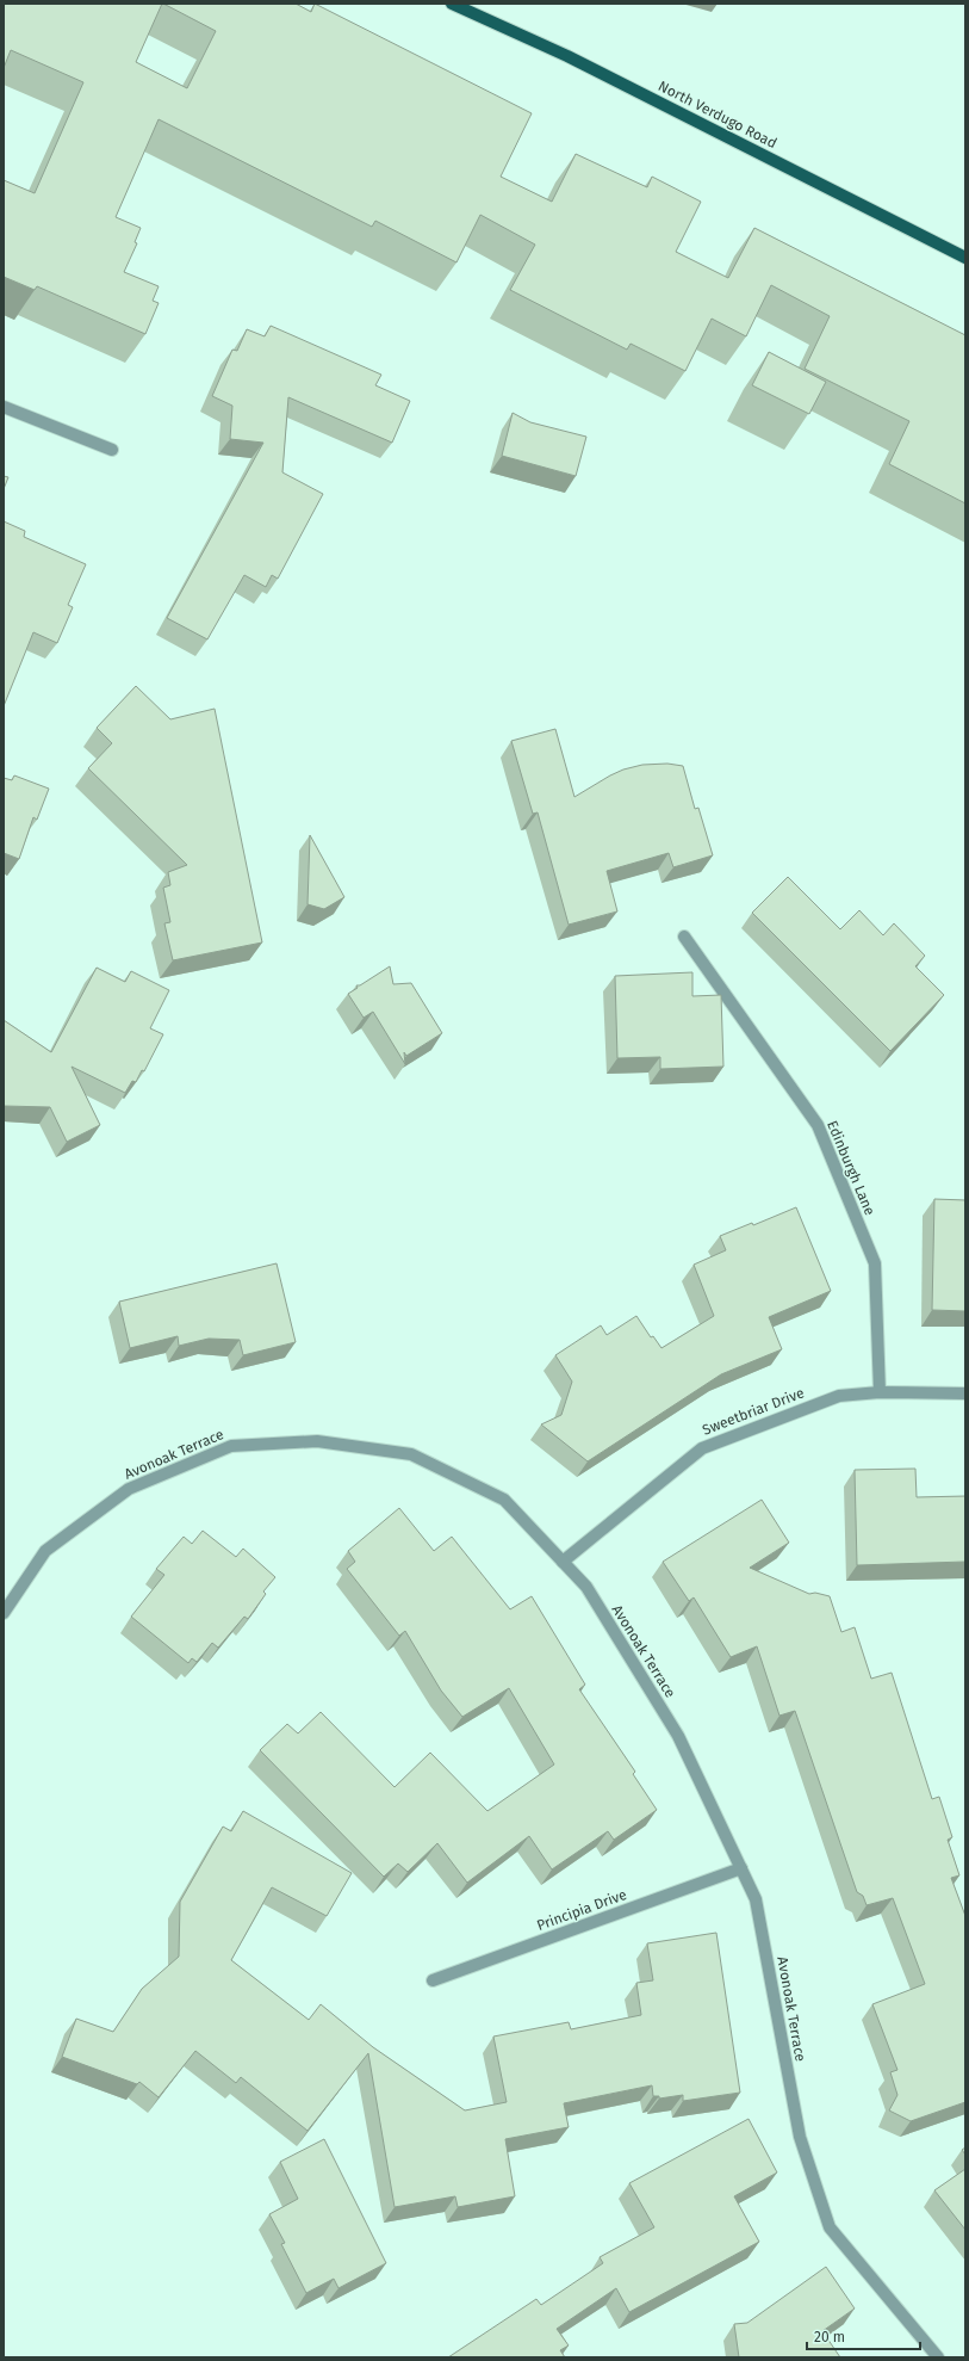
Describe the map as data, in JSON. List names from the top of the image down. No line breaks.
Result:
{"streets":{"main road":["North Verdugo Road"],"street":["Edinburgh Lane","Sweetbriar Drive","Avonoak Terrace","Principia Drive"]},"crossings":[["Edinburgh Lane","Sweetbriar Drive"],["Sweetbriar Drive","Avonoak Terrace"],["Avonoak Terrace","Principia Drive"]],"scale_bar":"20 m"}
